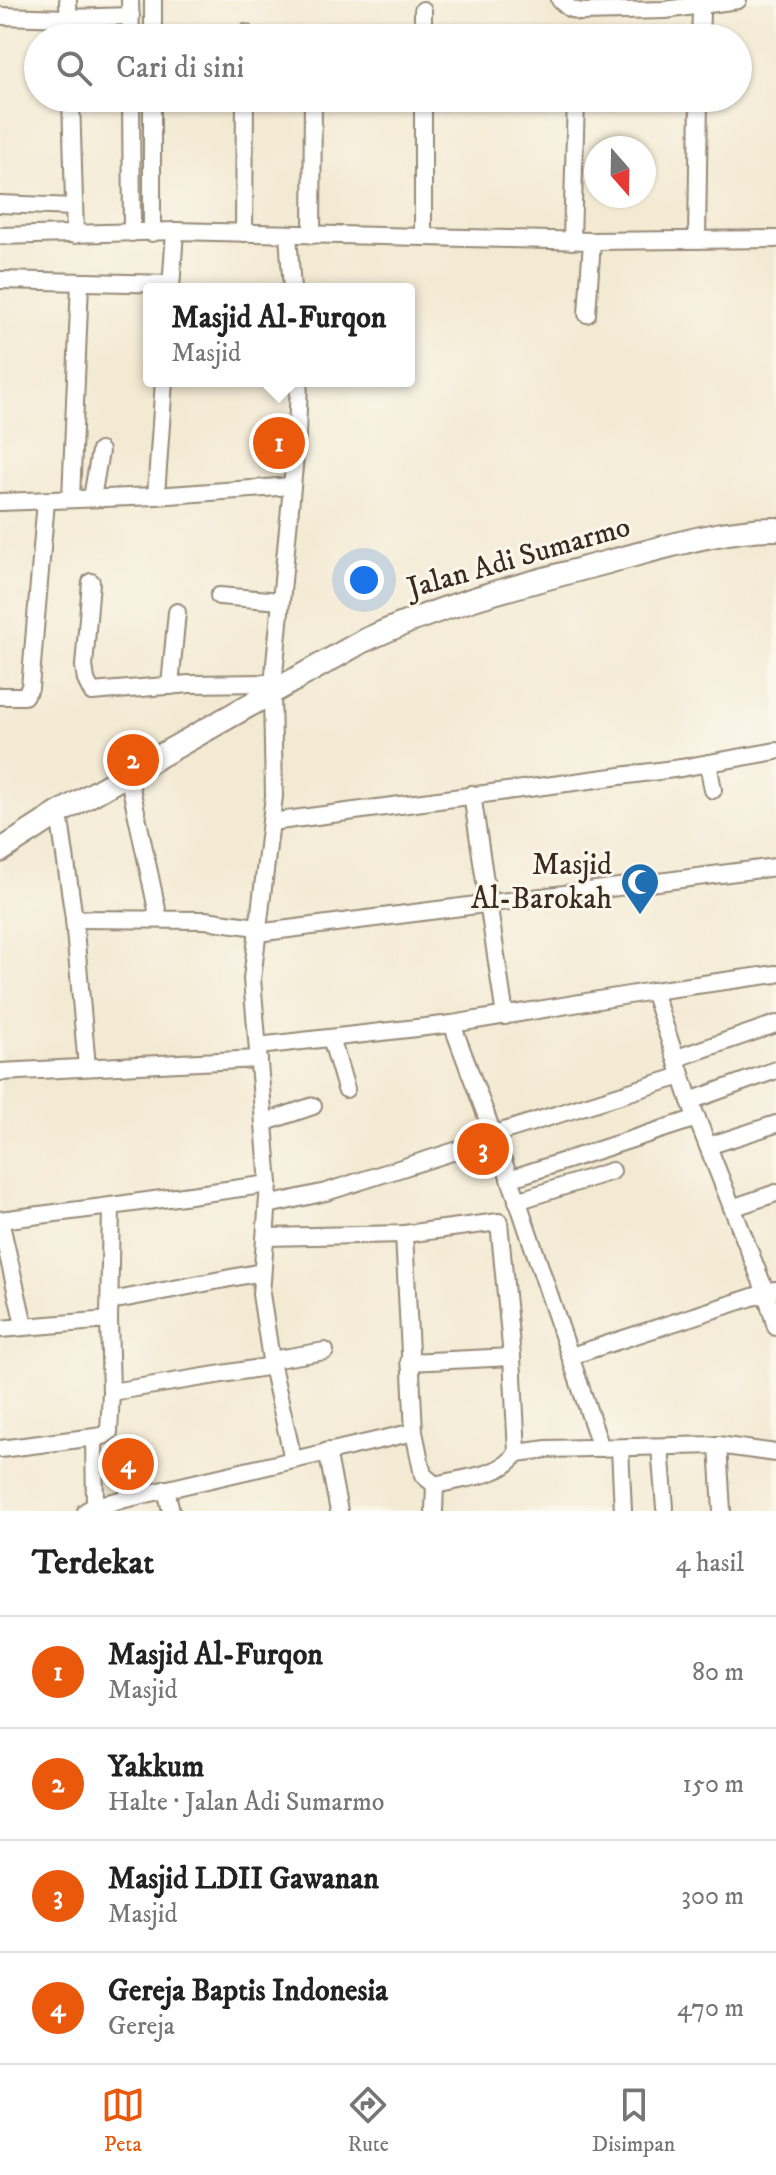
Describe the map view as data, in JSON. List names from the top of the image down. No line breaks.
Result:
{"streets":{"main road":["Jalan Adi Sumarmo"]},"places":{"mosque":["Masjid Al-Barokah"]},"north":"bottom","page":{"search":"Cari di sini","popup":["Masjid Al-Furqon","Masjid"],"pins":["1","2","3","4"],"heading":["Terdekat","4 hasil"],"list":[{"mark":"1","name":"Masjid Al-Furqon","note":"Masjid","value":"80 m"},{"mark":"2","name":"Yakkum","note":"Halte · Jalan Adi Sumarmo","value":"150 m"},{"mark":"3","name":"Masjid LDII Gawanan","note":"Masjid","value":"300 m"},{"mark":"4","name":"Gereja Baptis Indonesia","note":"Gereja","value":"470 m"}],"nav":["Peta","Rute","Disimpan"]}}
